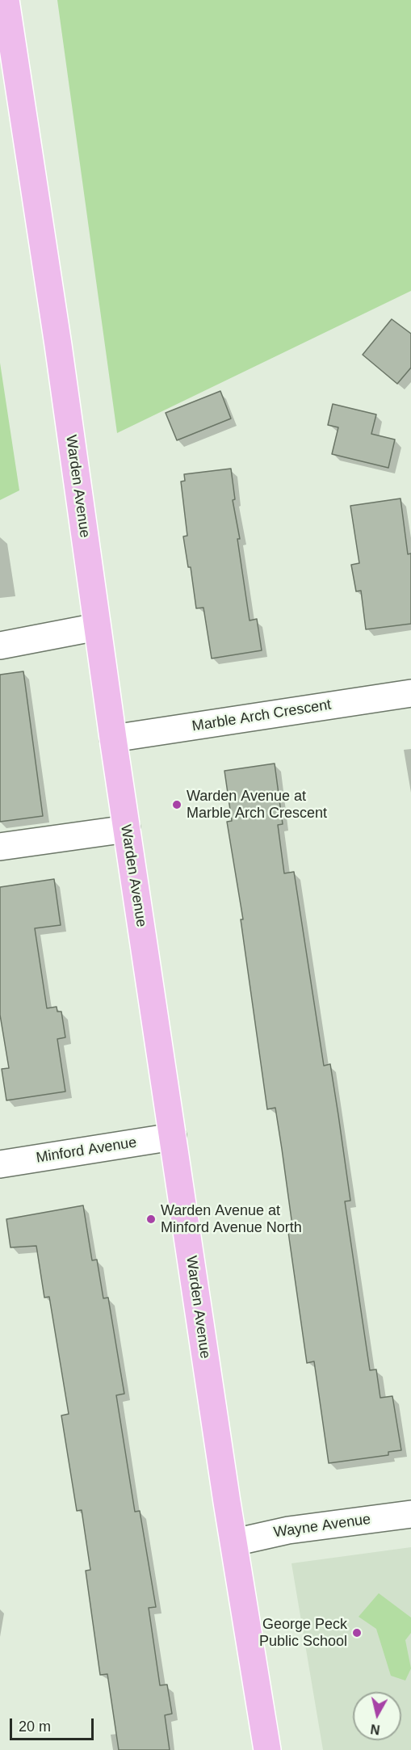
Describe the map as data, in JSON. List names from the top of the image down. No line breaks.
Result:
{"streets":{"main road":["Warden Avenue"],"street":["Marble Arch Crescent","Minford Avenue","Wayne Avenue"]},"crossings":[["Warden Avenue","Marble Arch Crescent"],["Warden Avenue","Minford Avenue"],["Warden Avenue","Wayne Avenue"]],"places":["Warden Avenue at Marble Arch Crescent","Warden Avenue at Minford Avenue North","George Peck Public School"],"scale_bar":"20 m","north":"bottom"}
